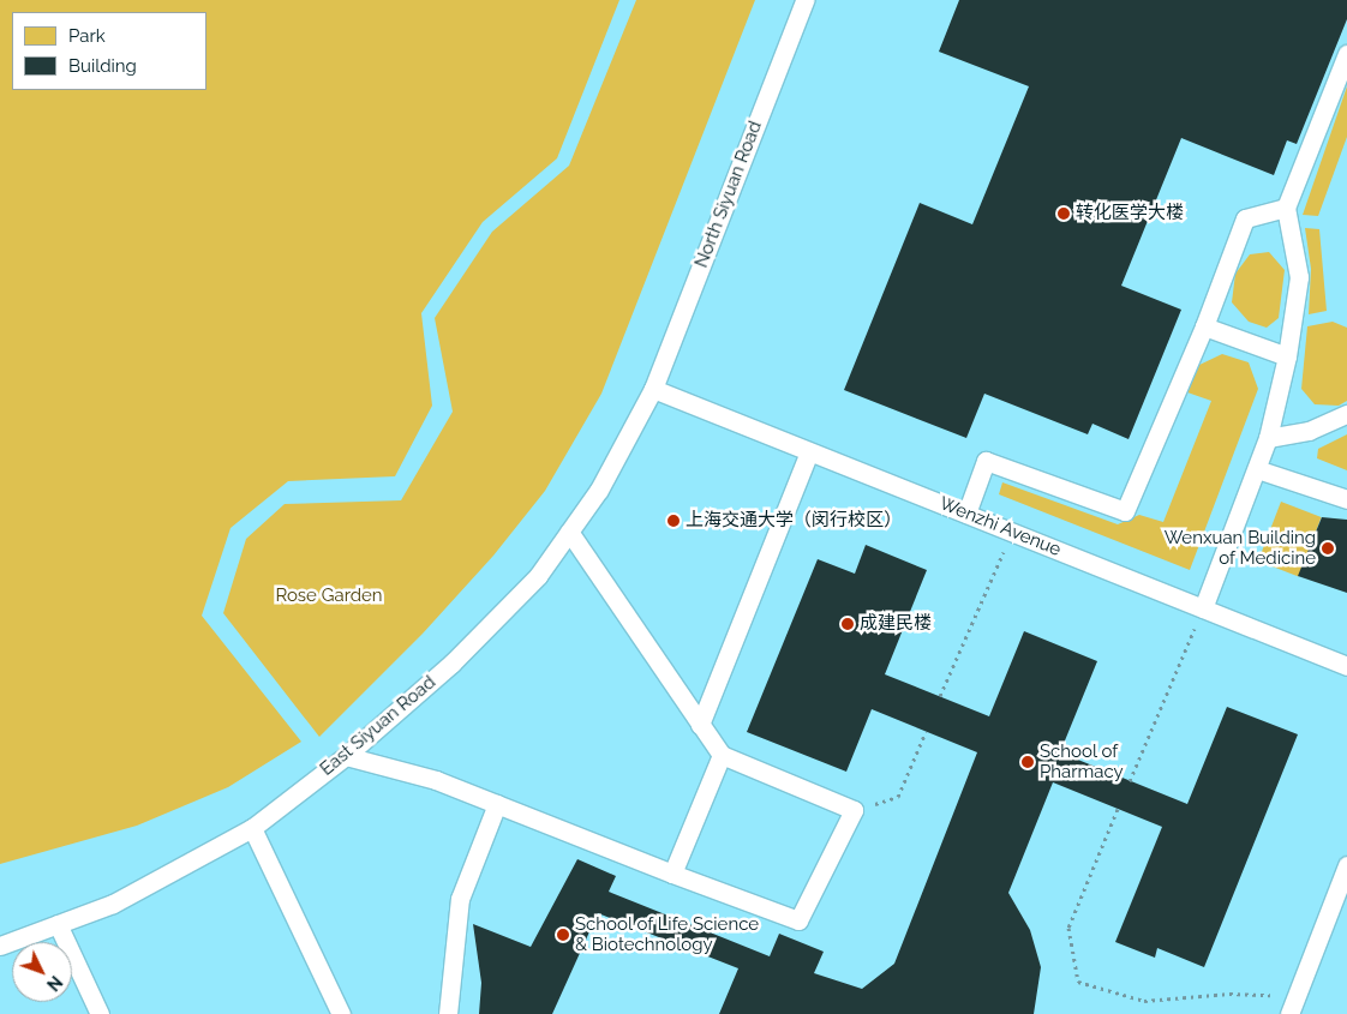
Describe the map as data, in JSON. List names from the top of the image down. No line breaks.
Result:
{"streets":{"lane":["North Siyuan Road","Wenzhi Avenue","East Siyuan Road"]},"crossings":[["North Siyuan Road","Wenzhi Avenue"],["North Siyuan Road","East Siyuan Road"],["Wenzhi Avenue","East Siyuan Road"]],"parks":["Rose Garden"],"places":["转化医学大楼","上海交通大学（闵行校区）","Wenxuan Building of Medicine","成建民楼","School of Pharmacy","School of Life Science & Biotechnology"],"legend":["Park","Building"],"north":"bottom right"}
